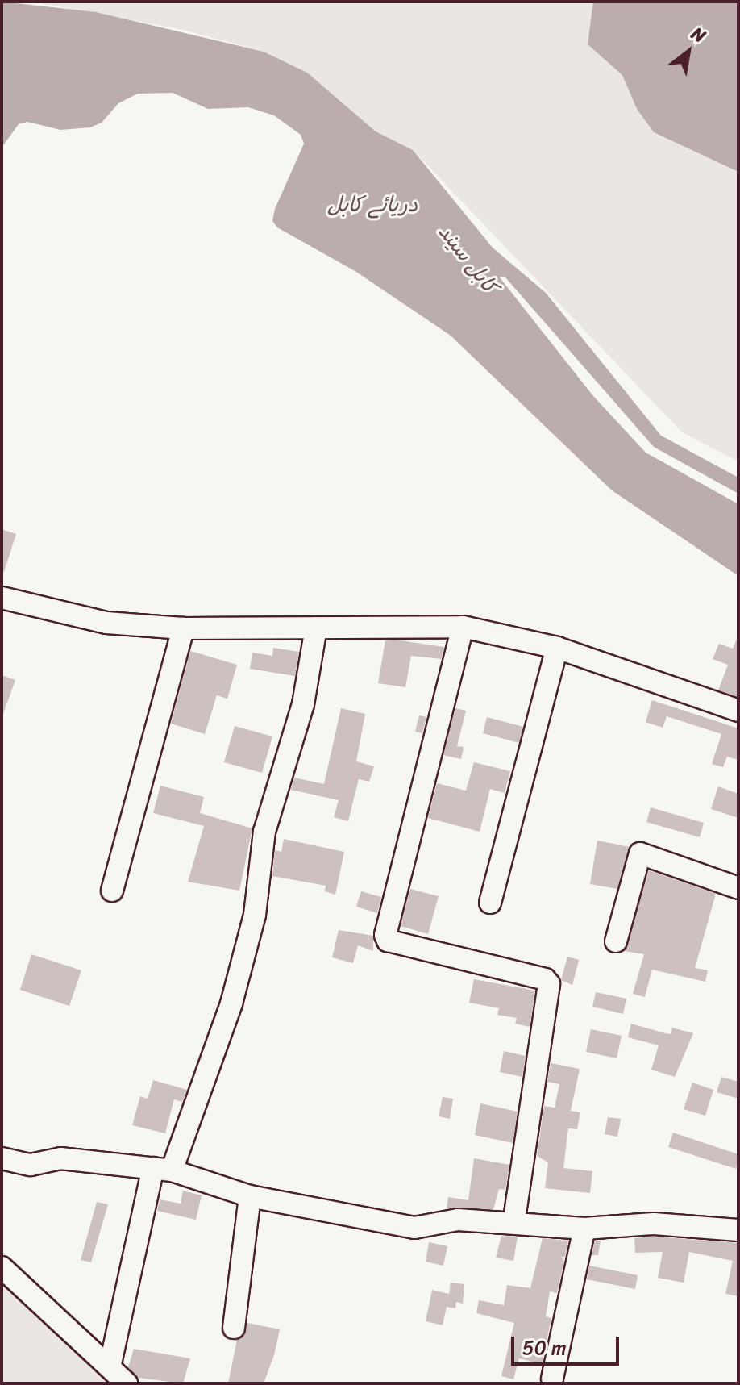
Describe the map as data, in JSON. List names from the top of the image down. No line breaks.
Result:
{"water":["دریائے کابل","کابل سيند"],"scale_bar":"50 m","north":"top right"}
